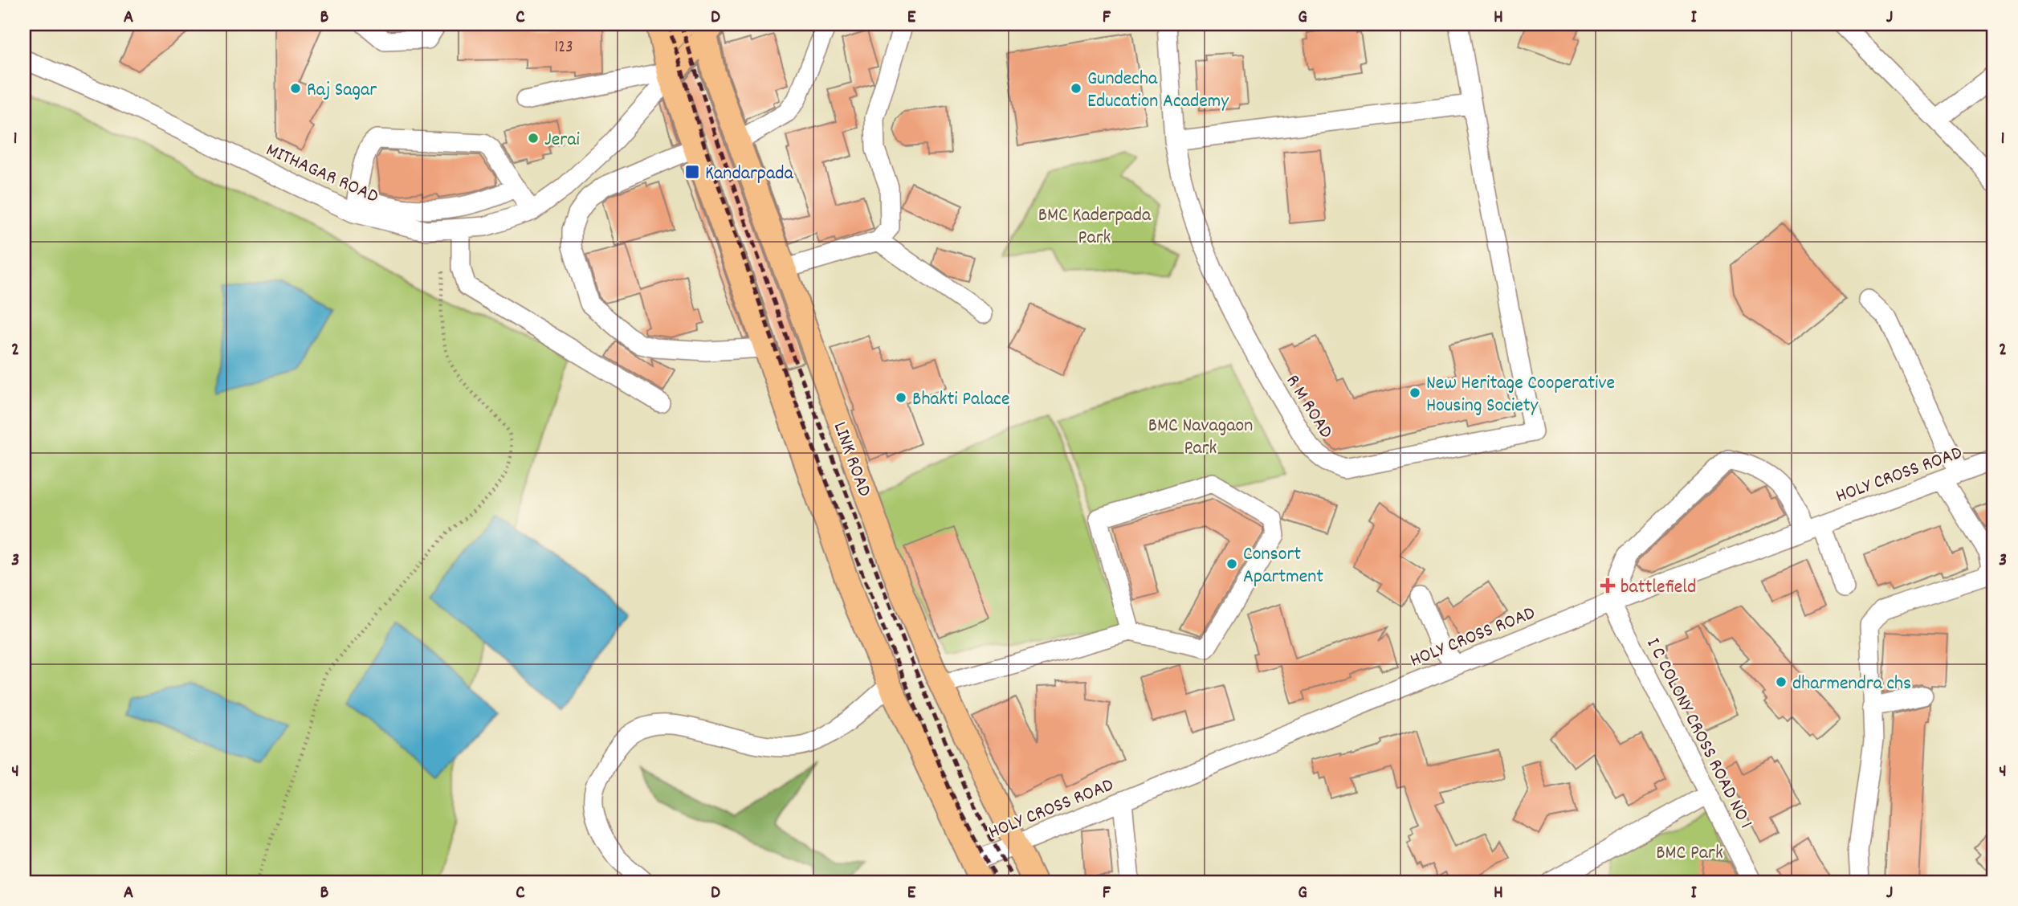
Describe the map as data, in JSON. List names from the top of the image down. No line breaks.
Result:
{"streets":{"main road":["LINK ROAD"],"street":["MITHAGAR ROAD","R M ROAD","HOLY CROSS ROAD","I C COLONY CROSS ROAD NO 1"]},"crossings":[["LINK ROAD","HOLY CROSS ROAD"],["HOLY CROSS ROAD","I C COLONY CROSS ROAD NO 1"]],"parks":["BMC Kaderpada Park","BMC Navagaon Park","BMC Park"],"places":{"other":["Raj Sagar","Gundecha Education Academy","Jerai","New Heritage Cooperative Housing Society","Bhakti Palace","Consort Apartment","dharmendra chs"],"transit":["Kandarpada"],"health":["battlefield"]},"house_numbers":["123"],"grid":{"columns":["A","B","C","D","E","F","G","H","I","J"],"rows":["1","2","3","4"]}}
